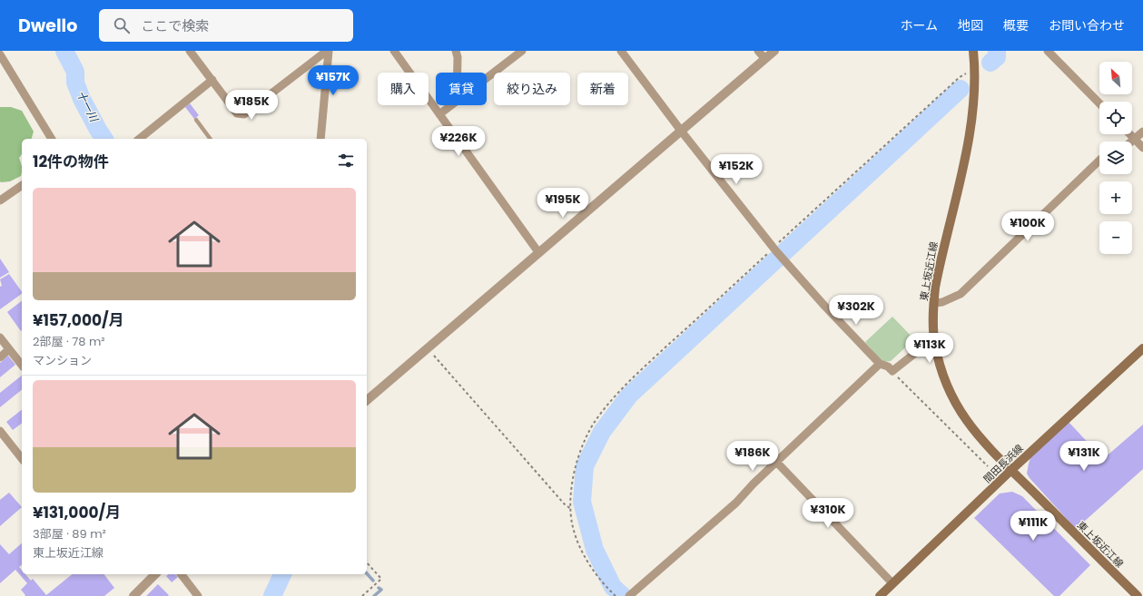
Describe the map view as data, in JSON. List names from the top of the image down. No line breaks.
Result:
{"streets":{"main road":["東上坂近江線","間田長浜線"]},"crossings":[["東上坂近江線","間田長浜線"]],"water":["十一川"],"north":"top left","page":{"header":"Dwello","search":"ここで検索","nav":["ホーム","地図","概要","お問い合わせ"],"map_buttons":["+","−"],"price":["¥157K","¥185K","¥226K","¥152K","¥195K","¥100K","¥302K","¥113K","¥186K","¥131K","¥310K","¥111K"],"chip":["購入","賃貸","絞り込み","新着"],"heading":"12件の物件","list":[{"name":"¥157,000/月","note":"2部屋 · 78 m² · マンション"},{"name":"¥131,000/月","note":"3部屋 · 89 m² · 東上坂近江線"}]}}
